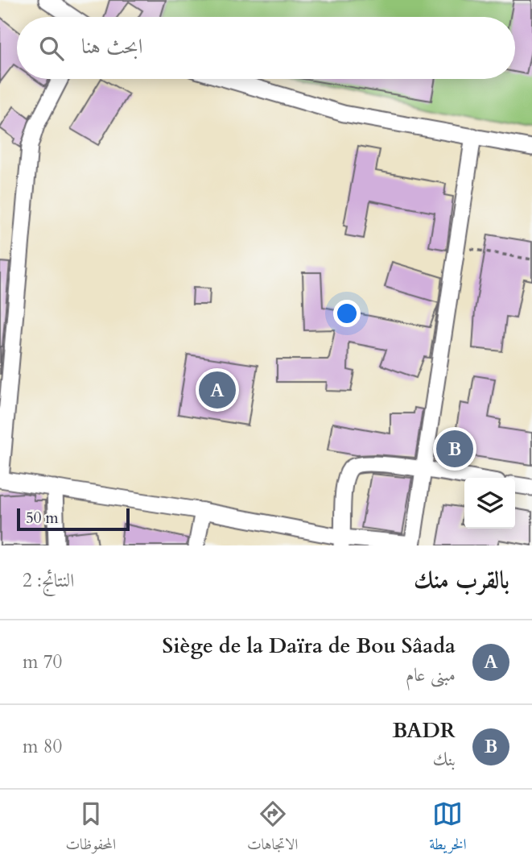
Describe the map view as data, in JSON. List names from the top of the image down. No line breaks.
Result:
{"scale_bar":"50 m","page":{"search":"ابحث هنا","pins":["A","B"],"scale":"50 m","heading":["بالقرب منك","النتائج: 2"],"list":[{"mark":"A","name":"Siège de la Daïra de Bou Sâada","note":"مبنى عام","value":"70 m"},{"mark":"B","name":"BADR","note":"بنك","value":"80 m"}],"nav":["الخريطة","الاتجاهات","المحفوظات"]}}
